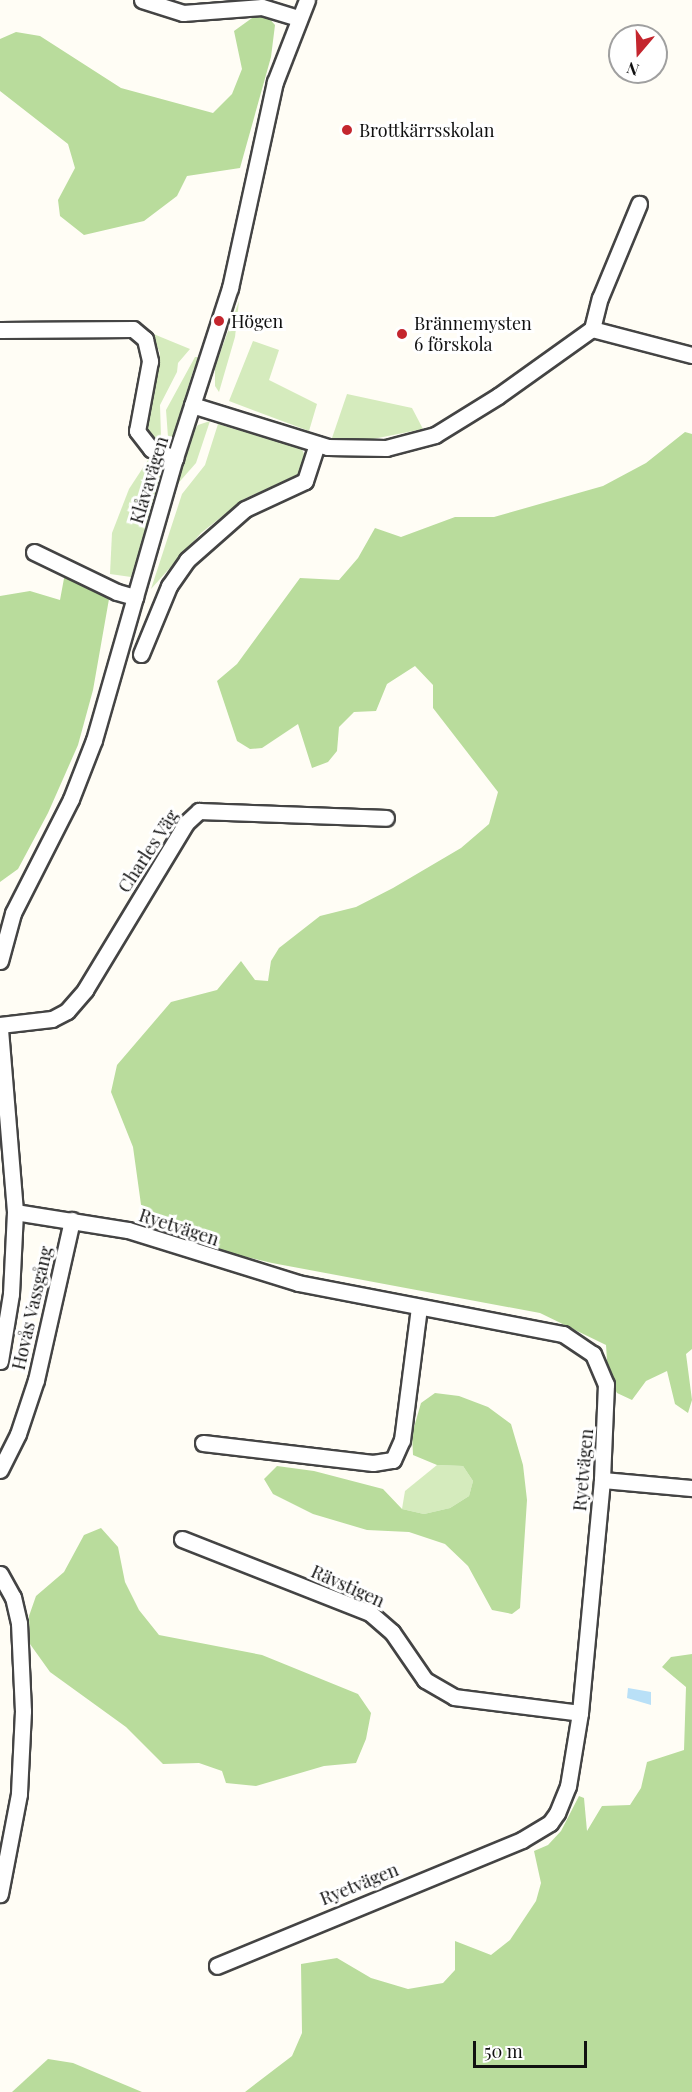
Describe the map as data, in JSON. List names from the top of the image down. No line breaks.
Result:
{"streets":{"street":["Klåvavägen","Charles Väg","Ryetvägen","Hovås Vassgång","Rävstigen"]},"crossings":[["Ryetvägen","Hovås Vassgång"],["Ryetvägen","Rävstigen"]],"places":["Brottkärrsskolan","Högen","Brännemysten 6 förskola"],"scale_bar":"50 m","north":"bottom"}
